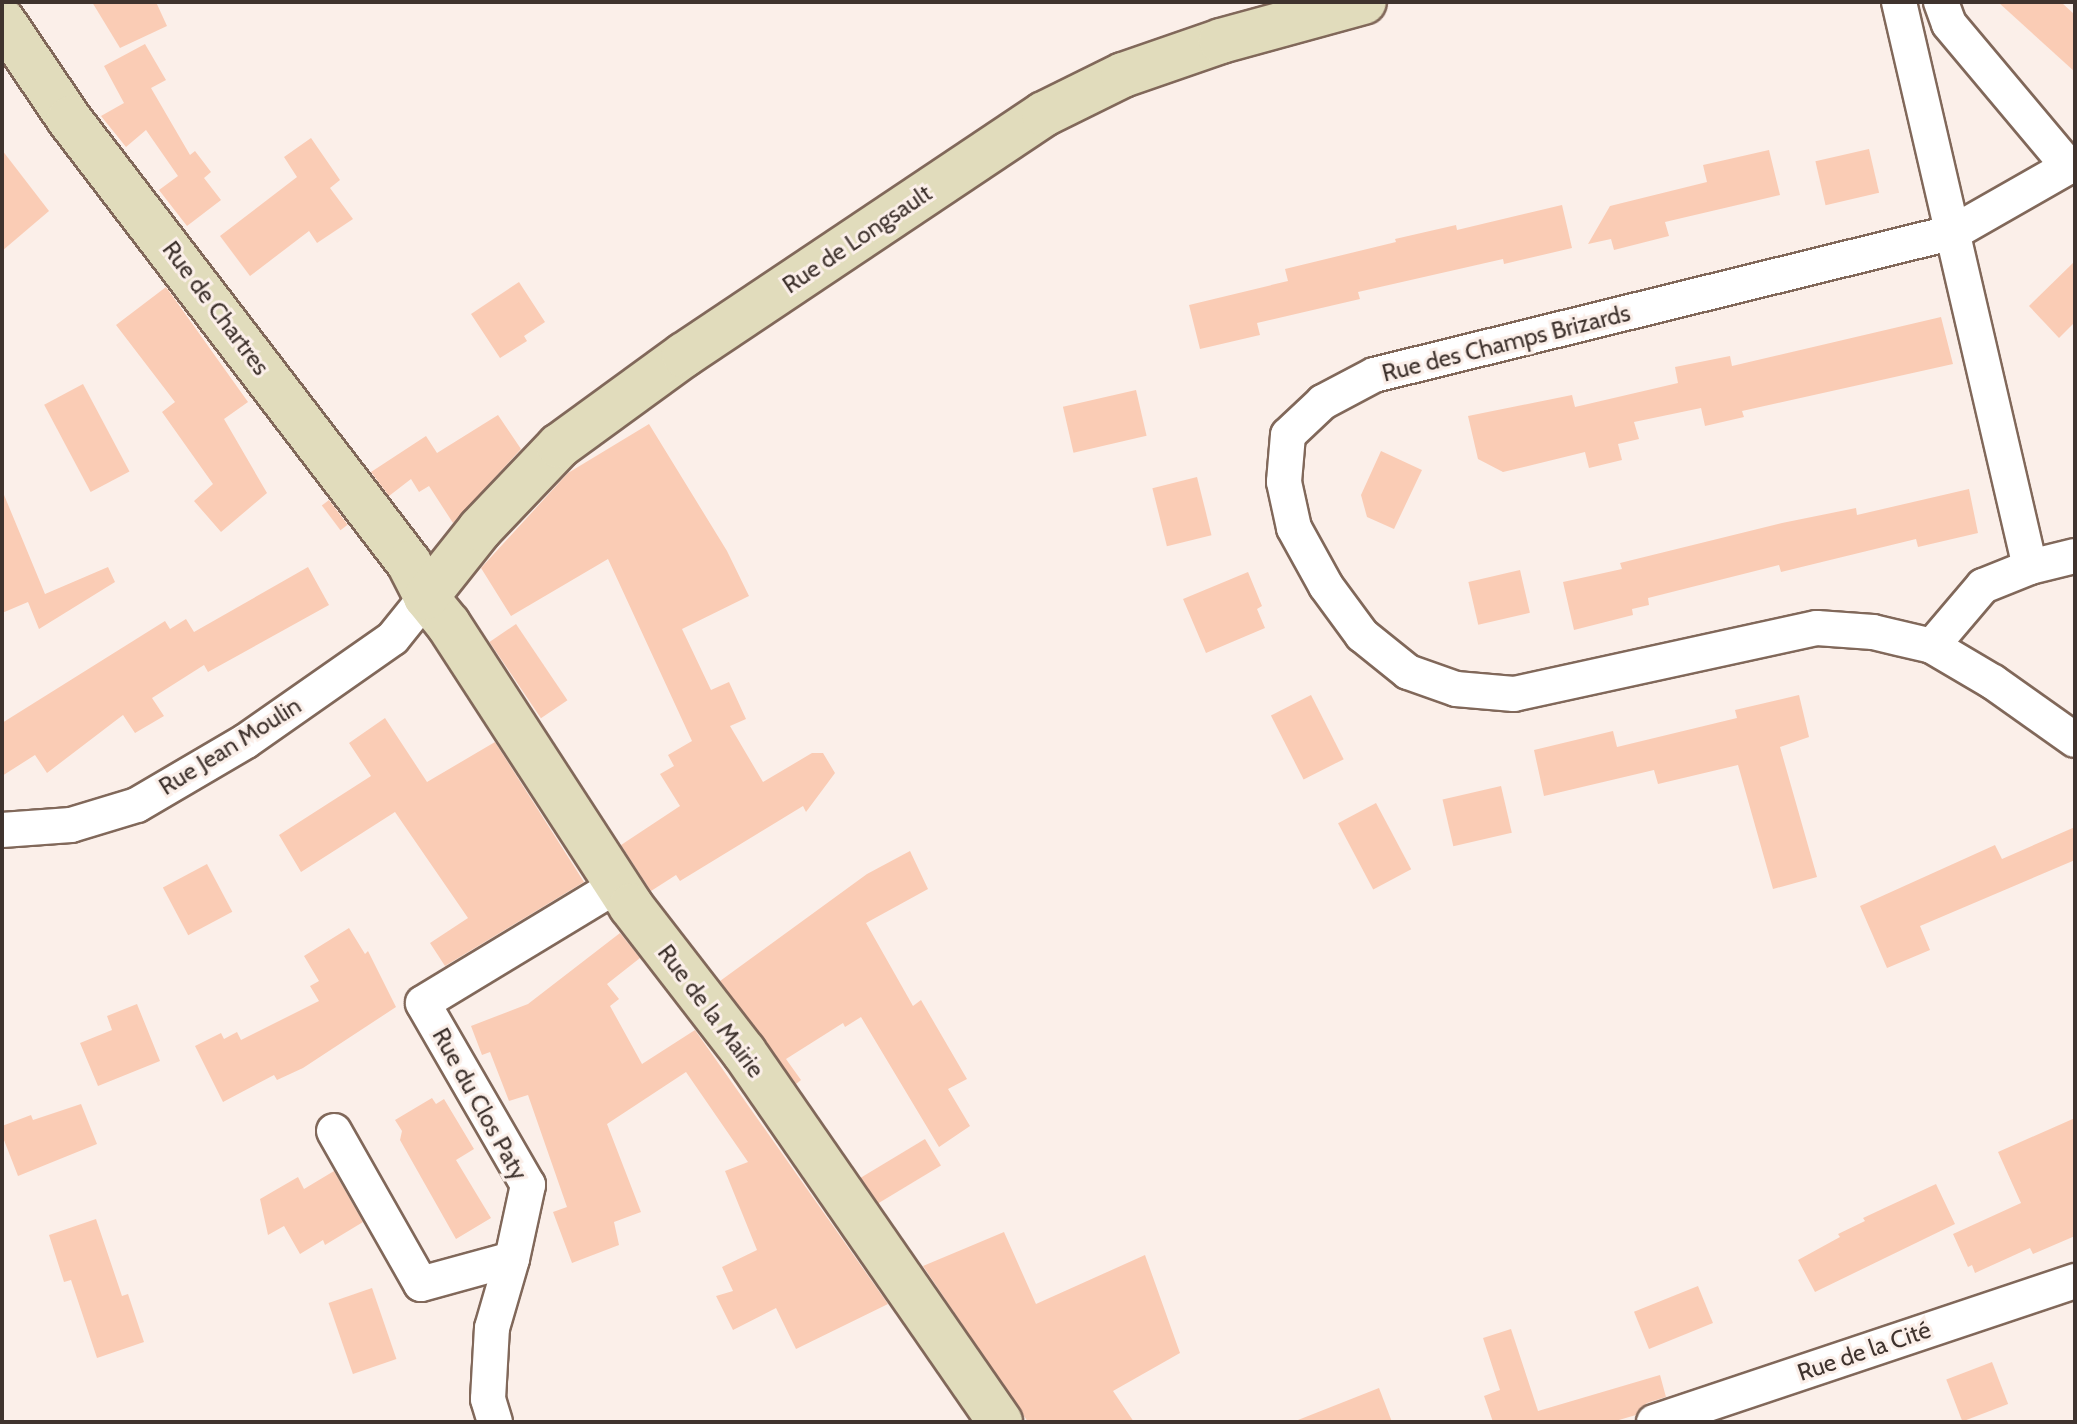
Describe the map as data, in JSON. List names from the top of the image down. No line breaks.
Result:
{"streets":{"street":["Rue de Longsault","Rue de Chartres","Rue des Champs Brizards","Rue Jean Moulin","Rue de la Mairie","Rue du Clos Paty","Rue de la Cité"]},"crossings":[["Rue de Longsault","Rue de Chartres"],["Rue de Longsault","Rue Jean Moulin"],["Rue de Longsault","Rue de la Mairie"],["Rue de Chartres","Rue Jean Moulin"],["Rue de Chartres","Rue de la Mairie"],["Rue Jean Moulin","Rue de la Mairie"],["Rue de la Mairie","Rue du Clos Paty"]]}
